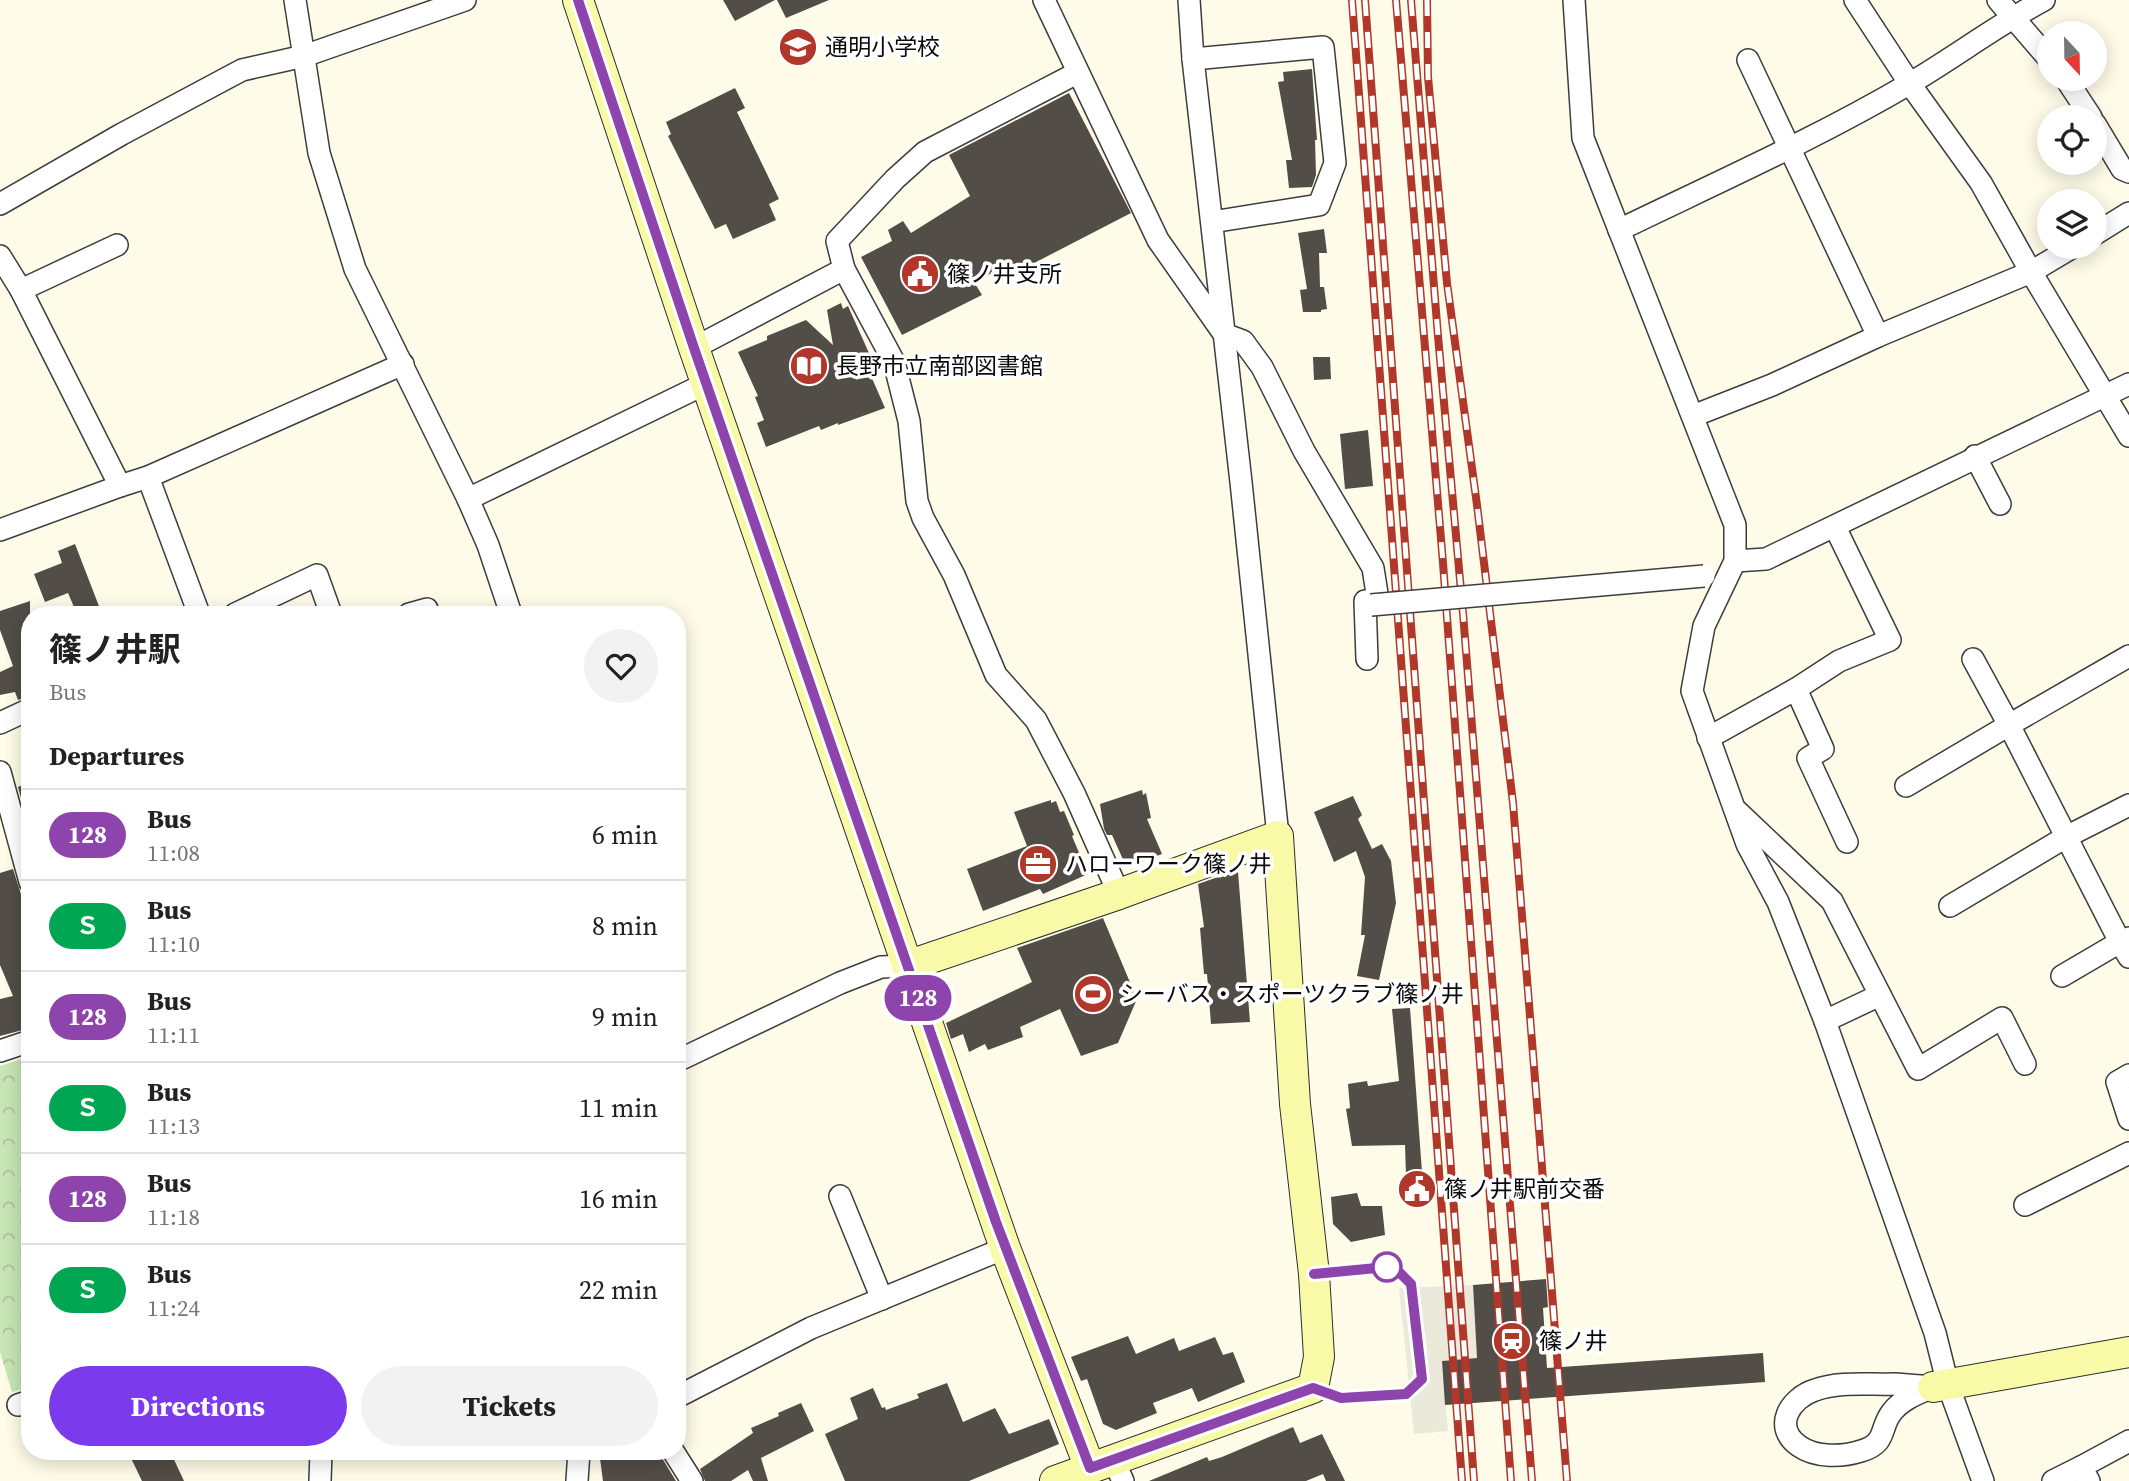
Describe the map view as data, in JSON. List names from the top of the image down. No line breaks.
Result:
{"places":{"school or university":["通明小学校"],"public building":["篠ノ井支所","篠ノ井駅前交番"],"library":["長野市立南部図書館"],"office":["ハローワーク篠ノ井"],"sports":["シーバス・スポーツクラブ篠ノ井"],"station":["篠ノ井"]},"lines":["bus line 128"],"north":"bottom","page":{"on_map":"128","heading":[["篠ノ井駅","Bus"],"Departures"],"list":[{"mark":"128","name":"Bus","note":"11:08","value":"6 min"},{"mark":"Ｓ","name":"Bus","note":"11:10","value":"8 min"},{"mark":"128","name":"Bus","note":"11:11","value":"9 min"},{"mark":"Ｓ","name":"Bus","note":"11:13","value":"11 min"},{"mark":"128","name":"Bus","note":"11:18","value":"16 min"},{"mark":"Ｓ","name":"Bus","note":"11:24","value":"22 min"}],"buttons":["Directions","Tickets"]}}
